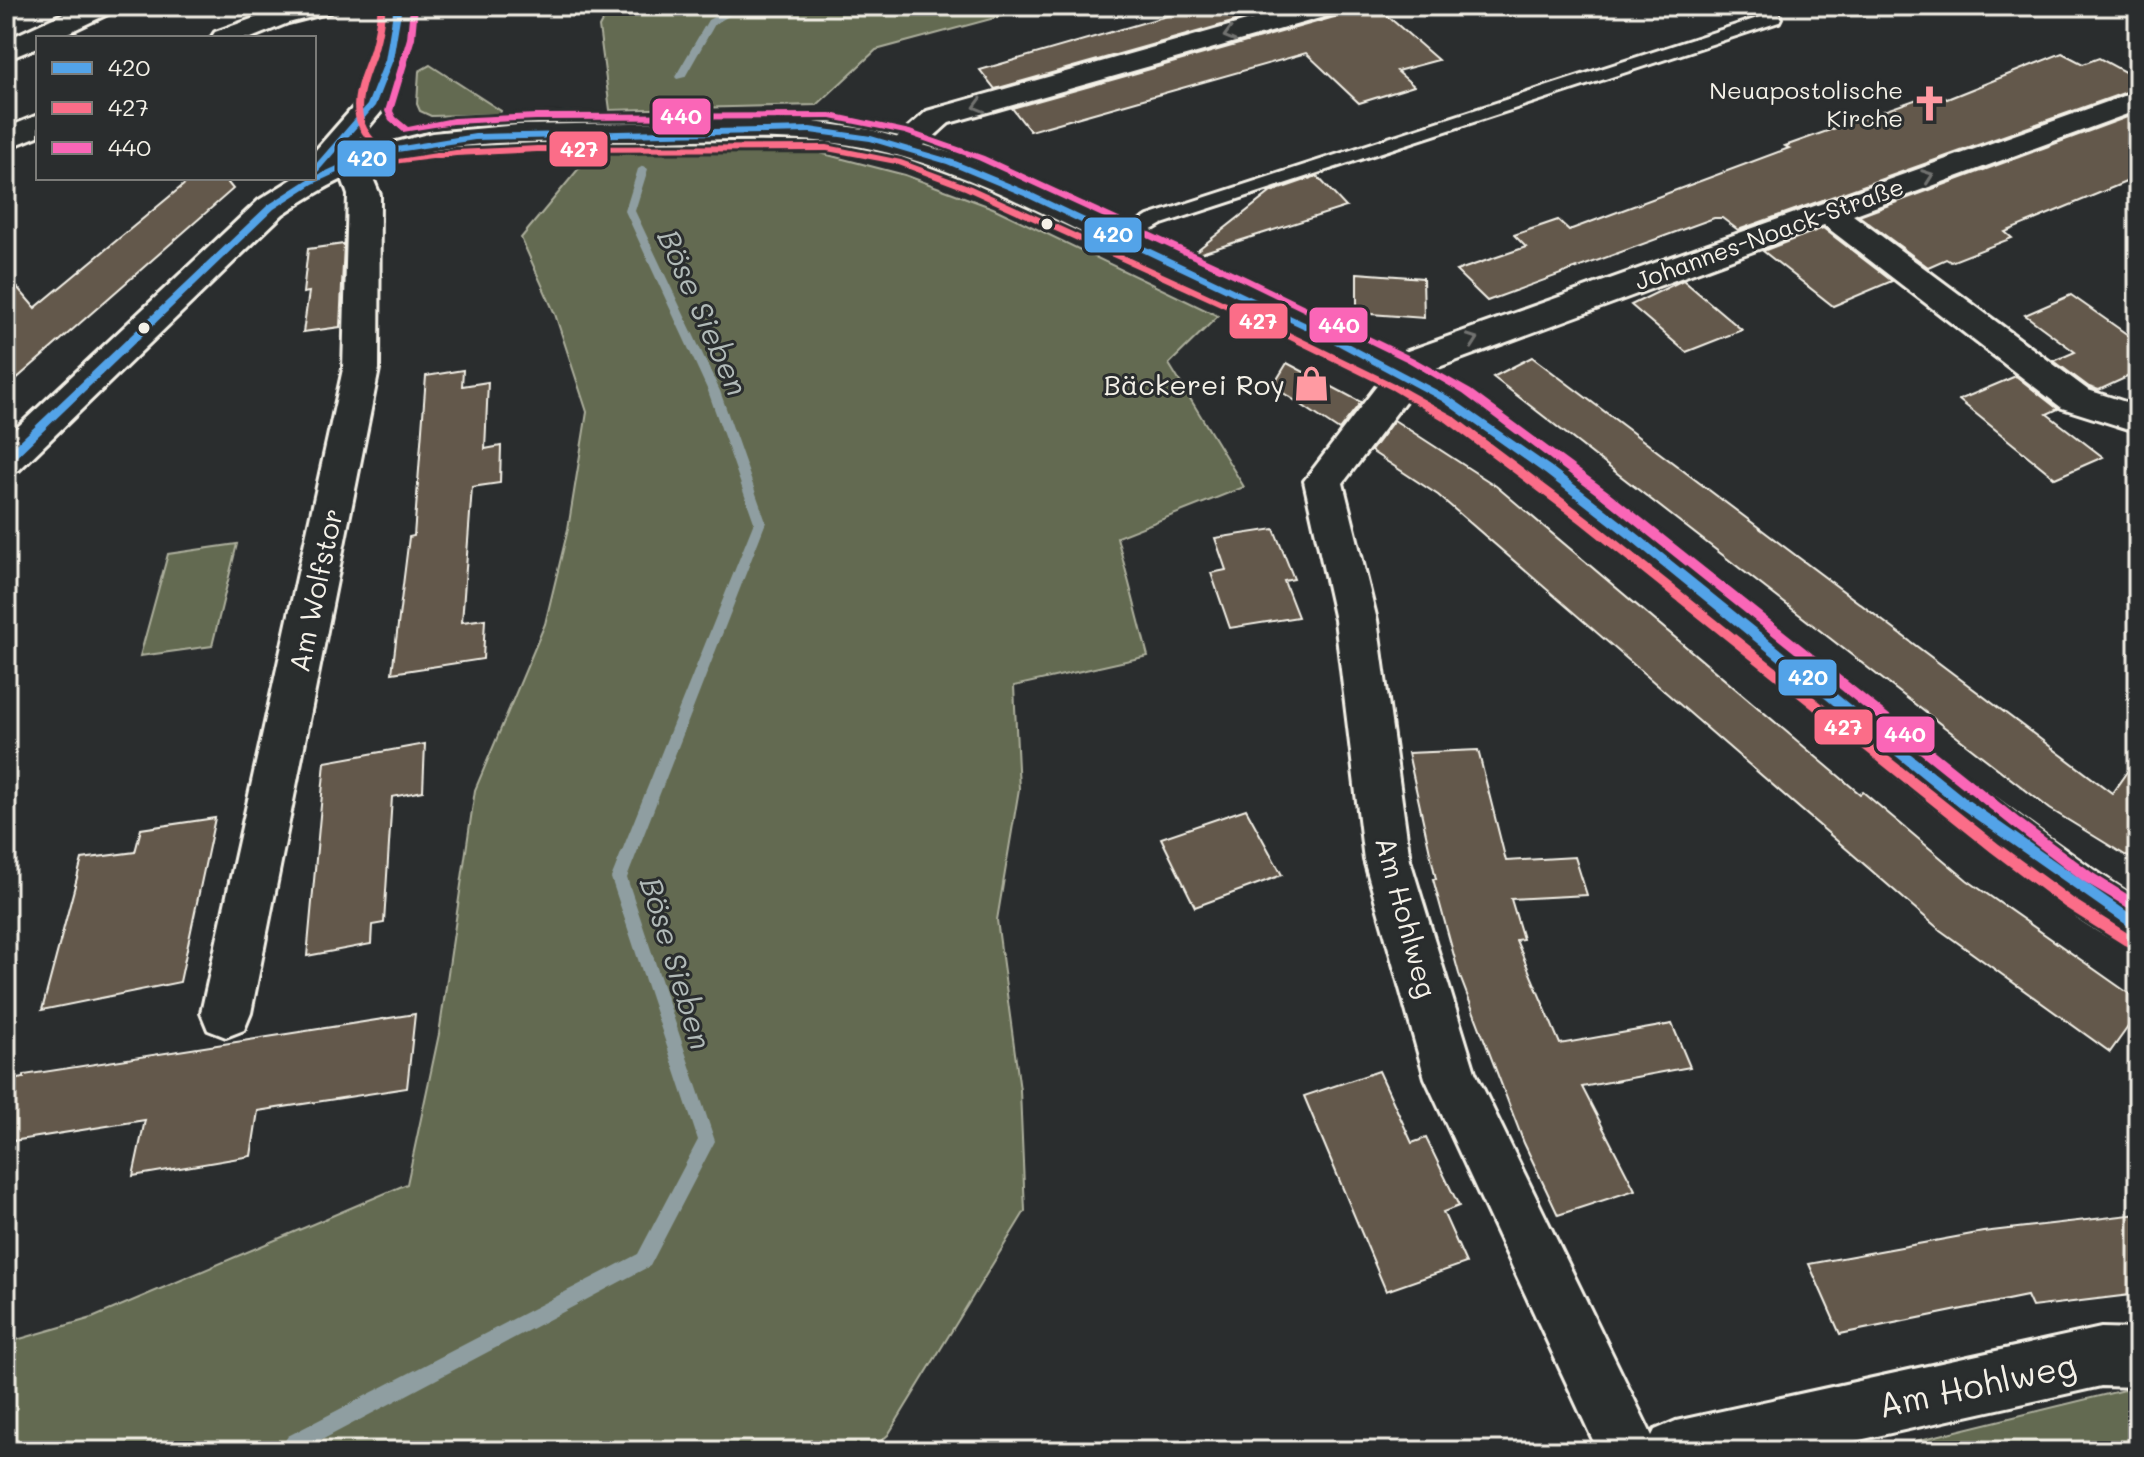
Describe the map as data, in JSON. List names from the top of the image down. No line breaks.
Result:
{"streets":{"street":["Johannes-Noack-Straße","Am Wolfstor","Am Hohlweg"]},"crossings":[["Johannes-Noack-Straße","Am Hohlweg"]],"one_way":["Johannes-Noack-Straße"],"water":["Böse Sieben"],"places":{"church":["Neuapostolische Kirche"],"shop":["Bäckerei Roy"]},"lines":["transit line 420","transit line 427","transit line 440"],"legend":["420","427","440"]}
